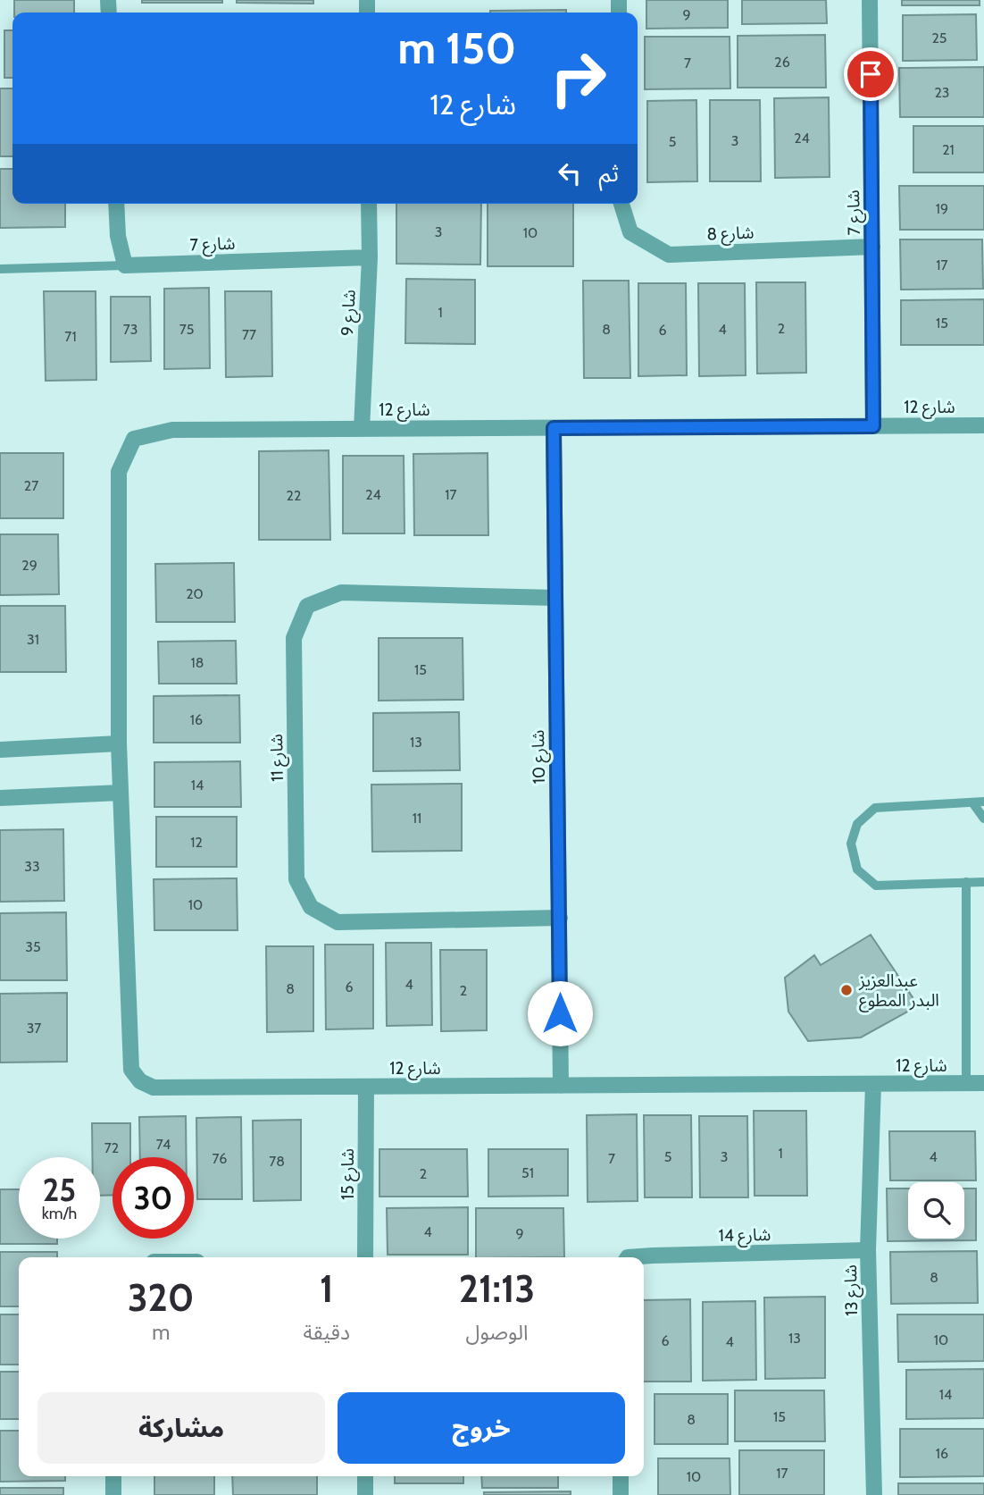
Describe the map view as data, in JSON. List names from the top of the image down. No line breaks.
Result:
{"streets":{"street":["شارع 7","شارع 8","شارع 9","شارع 12","شارع 10","شارع 11","شارع 15","شارع 14","شارع 13"]},"crossings":[["شارع 7","شارع 8"],["شارع 7","شارع 9"],["شارع 7","شارع 12"],["شارع 9","شارع 12"],["شارع 12","شارع 10"],["شارع 12","شارع 15"],["شارع 12","شارع 13"],["شارع 10","شارع 11"],["شارع 14","شارع 13"]],"places":["عبدالعزيز البدر المطوع"],"house_numbers":["9","25","26","7","23","24","3","5","21","19","3","10","17","1","15","2","73","75","8","4","6","77","71","27","24","17","22","29","20","31","18","15","16","13","14","11","12","33","10","35","4","6","8","2","37","74","72","1","5","3","4","76","7","78","51","2","4","9","8","13","10","6","4","14","15","8","16","17","10"],"page":{"turn":["150 m","شارع 12"],"then":"ثم","speed":"25 km/h","limit":"30","eta":["21:13","الوصول","1","دقيقة","320","m"],"buttons":["خروج","مشاركة"]}}
